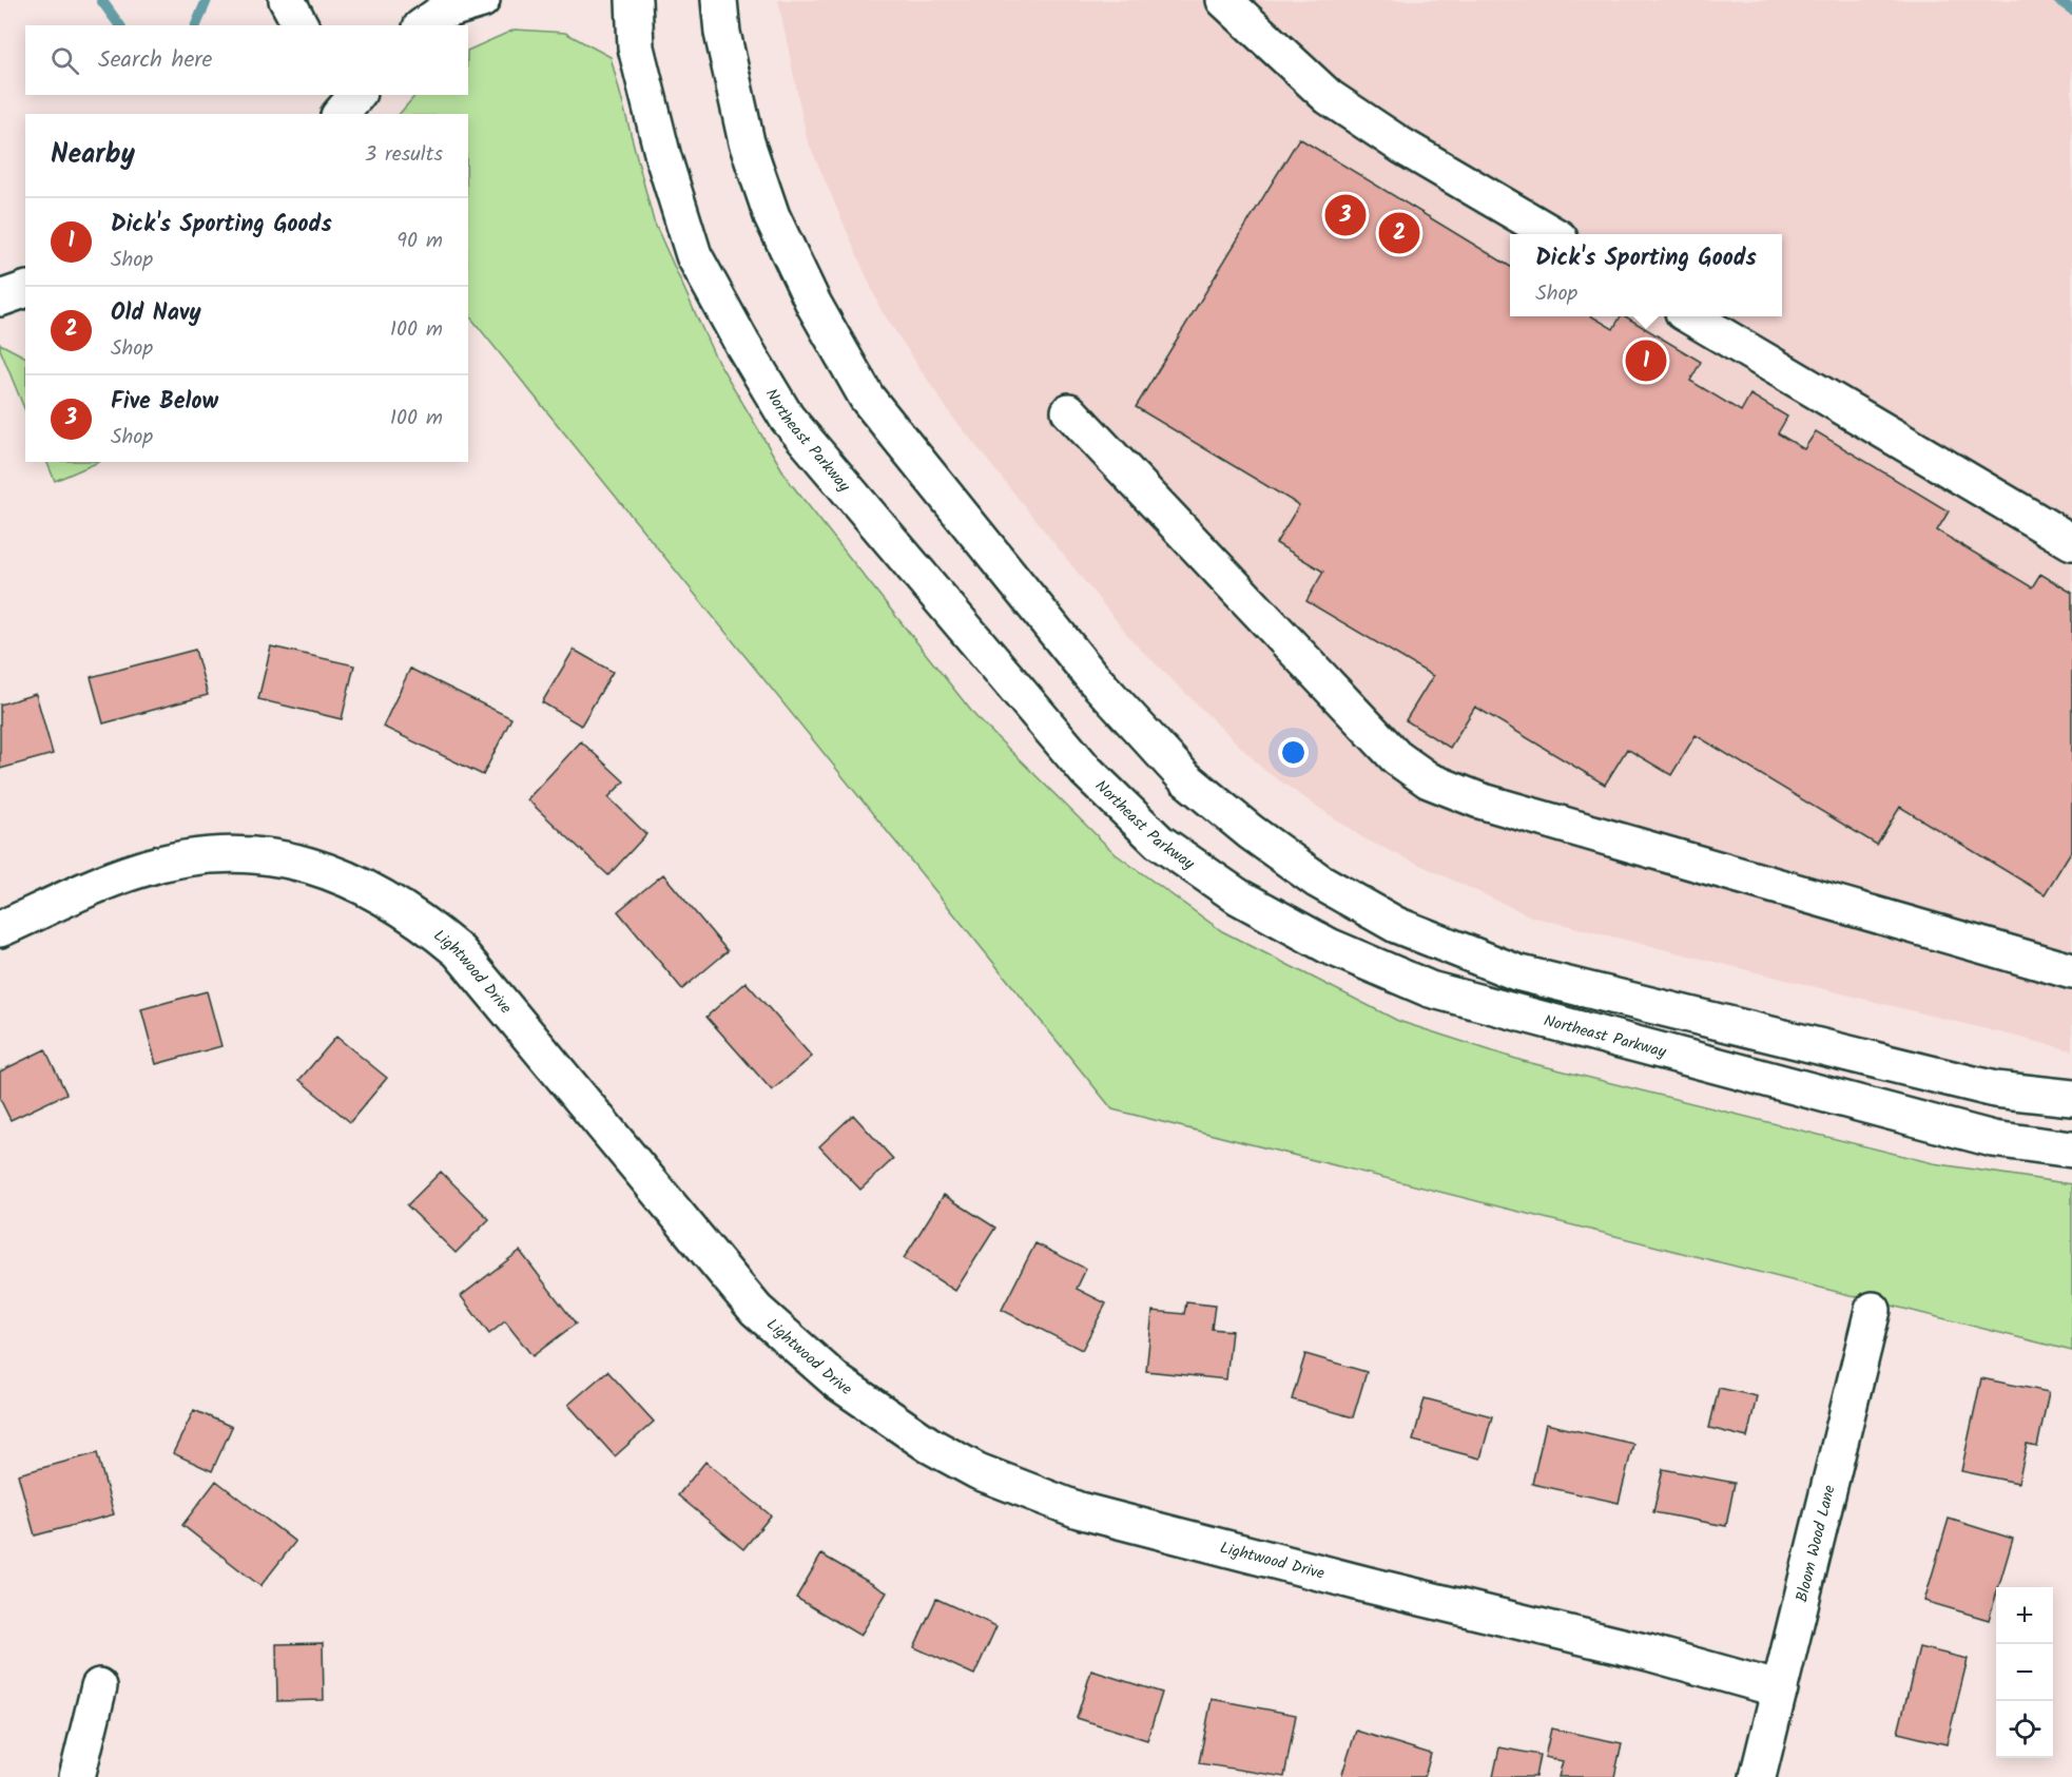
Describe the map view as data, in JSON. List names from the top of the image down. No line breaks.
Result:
{"streets":{"street":["Northeast Parkway","Lightwood Drive","Bloom Wood Lane"]},"crossings":[["Lightwood Drive","Bloom Wood Lane"]],"page":{"search":"Search here","heading":["Nearby","3 results"],"pins":["3","2","1"],"list":[{"mark":"1","name":"Dick's Sporting Goods","note":"Shop","value":"90 m"},{"mark":"2","name":"Old Navy","note":"Shop","value":"100 m"},{"mark":"3","name":"Five Below","note":"Shop","value":"100 m"}],"popup":["Dick's Sporting Goods","Shop"],"map_buttons":["+","−"]}}
